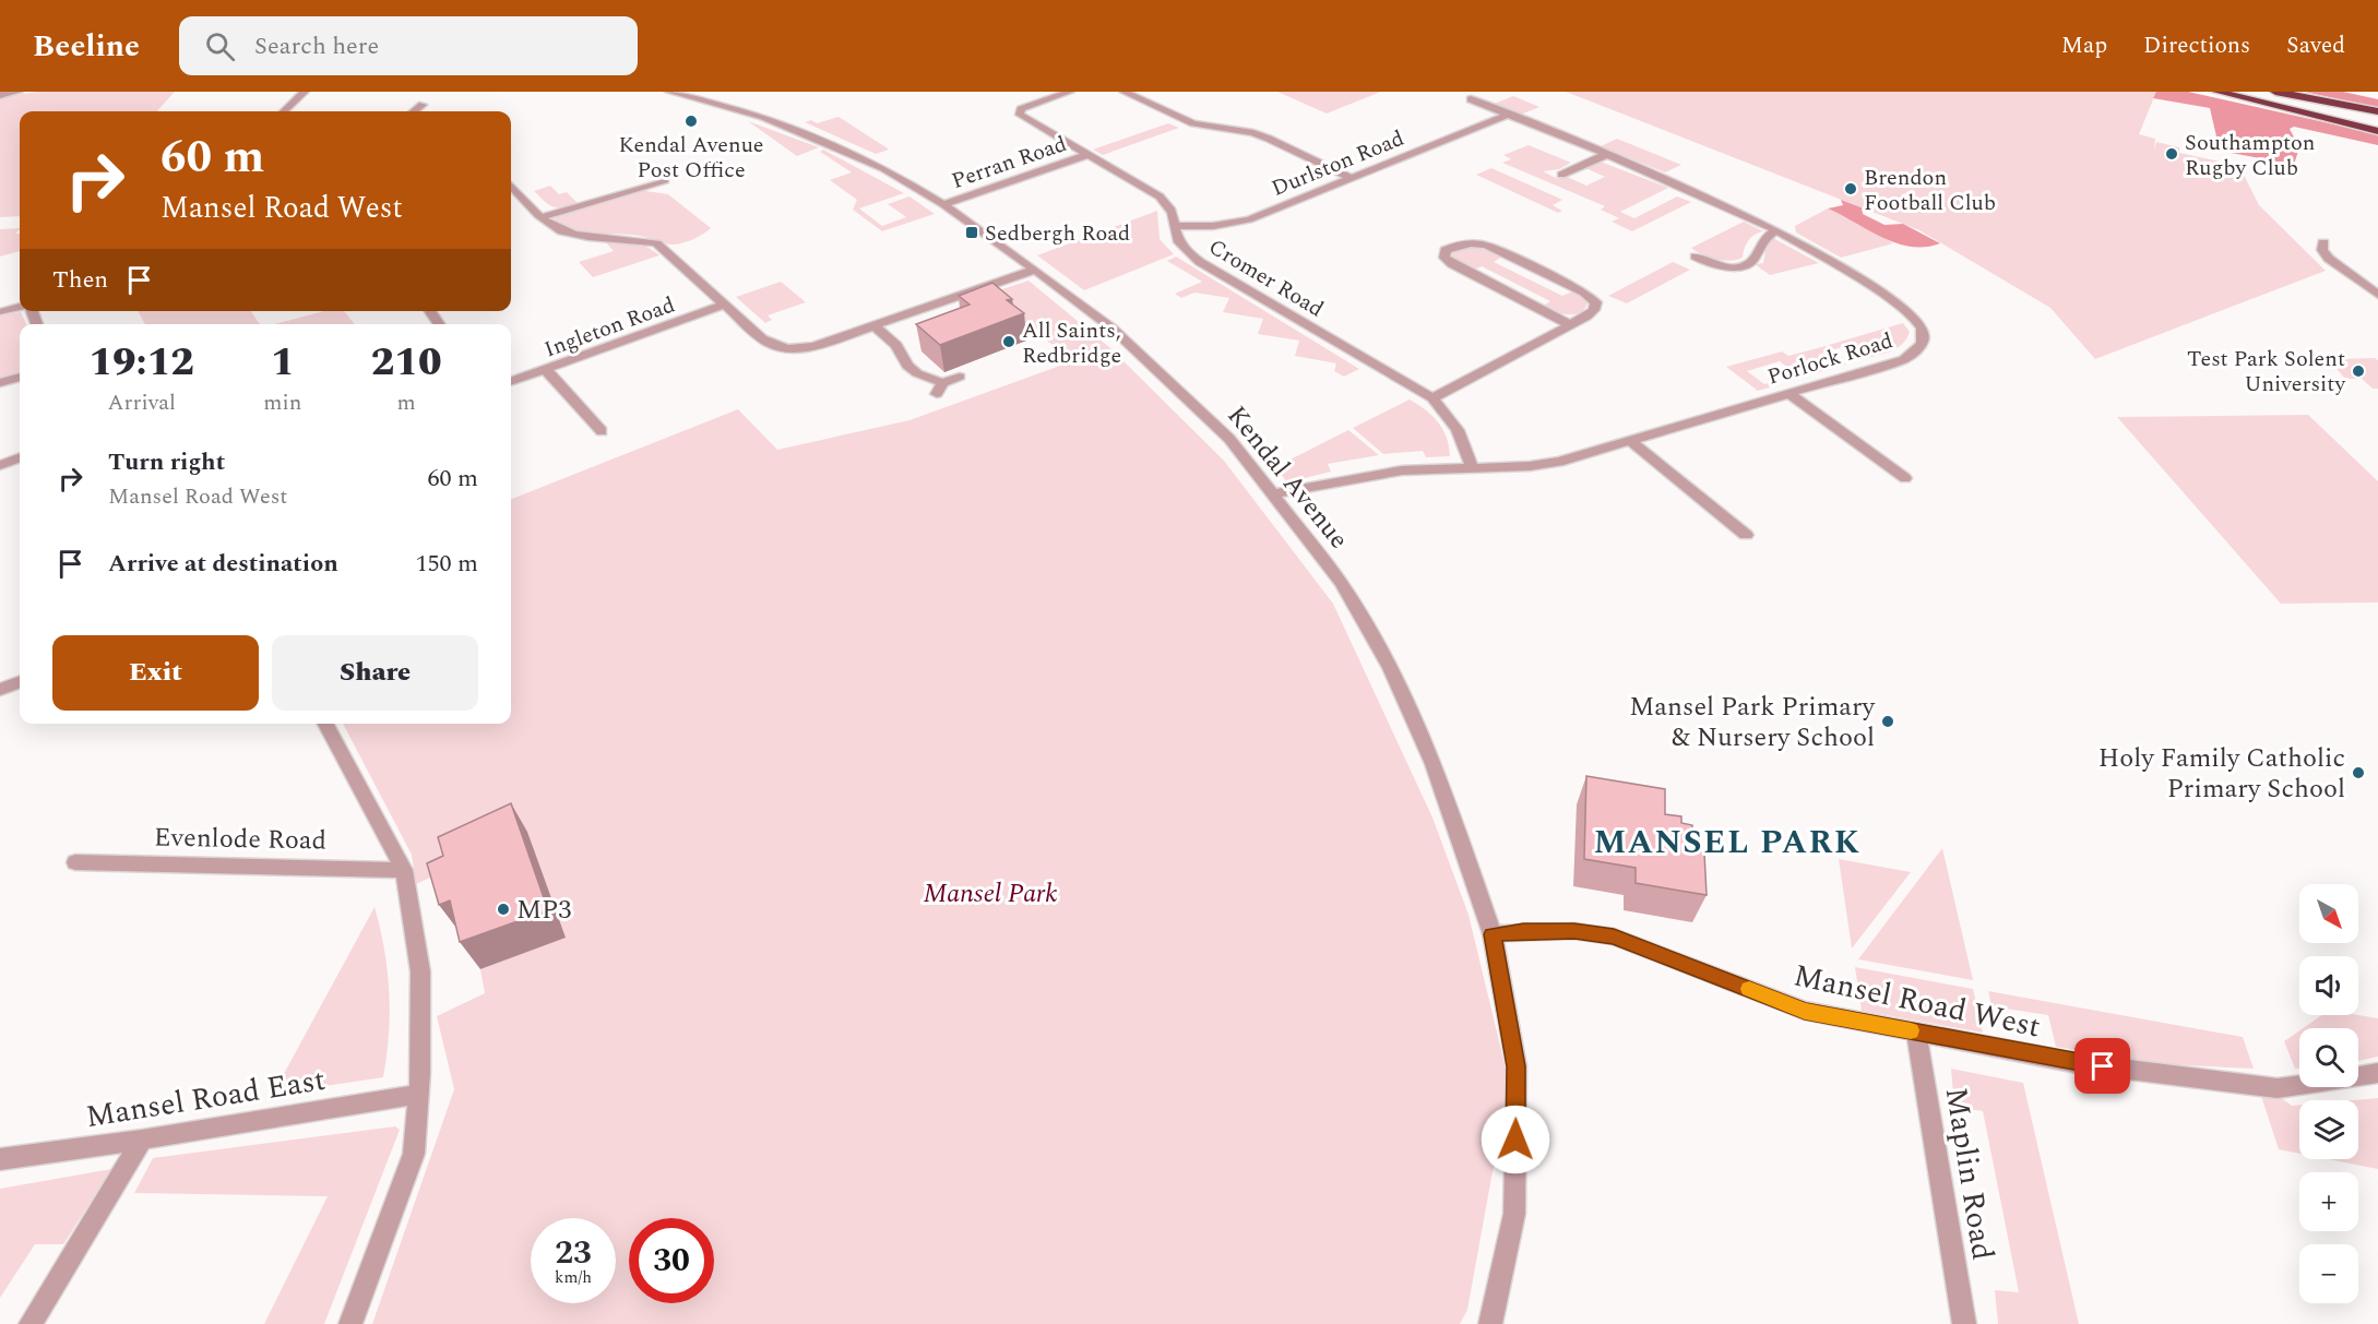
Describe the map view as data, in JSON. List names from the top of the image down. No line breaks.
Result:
{"streets":{"street":["Perran Road","Durlston Road","Cromer Road","Ingleton Road","Porlock Road","Kendal Avenue","Evenlode Road","Mansel Road West","Mansel Road East","Maplin Road"]},"crossings":[["Perran Road","Cromer Road"],["Perran Road","Kendal Avenue"],["Durlston Road","Cromer Road"],["Durlston Road","Porlock Road"],["Cromer Road","Porlock Road"],["Porlock Road","Kendal Avenue"],["Kendal Avenue","Mansel Road West"],["Mansel Road West","Maplin Road"]],"districts":["MANSEL PARK"],"parks":["Mansel Park"],"places":{"other":["Kendal Avenue Post Office","Southampton Rugby Club","Brendon Football Club","All Saints, Redbridge","Test Park Solent University","Mansel Park Primary & Nursery School","Holy Family Catholic Primary School","MP3"],"transit":["Sedbergh Road"]},"north":"bottom right","page":{"header":"Beeline","search":"Search here","nav":["Map","Directions","Saved"],"turn":["60 m","Mansel Road West"],"then":"Then","eta":["19:12","Arrival","1","min","210","m"],"list":[{"name":"Turn right","note":"Mansel Road West","value":"60 m"},{"name":"Arrive at destination","value":"150 m"}],"buttons":["Exit","Share"],"map_buttons":["+","−"],"speed":"23 km/h","limit":"30"}}
